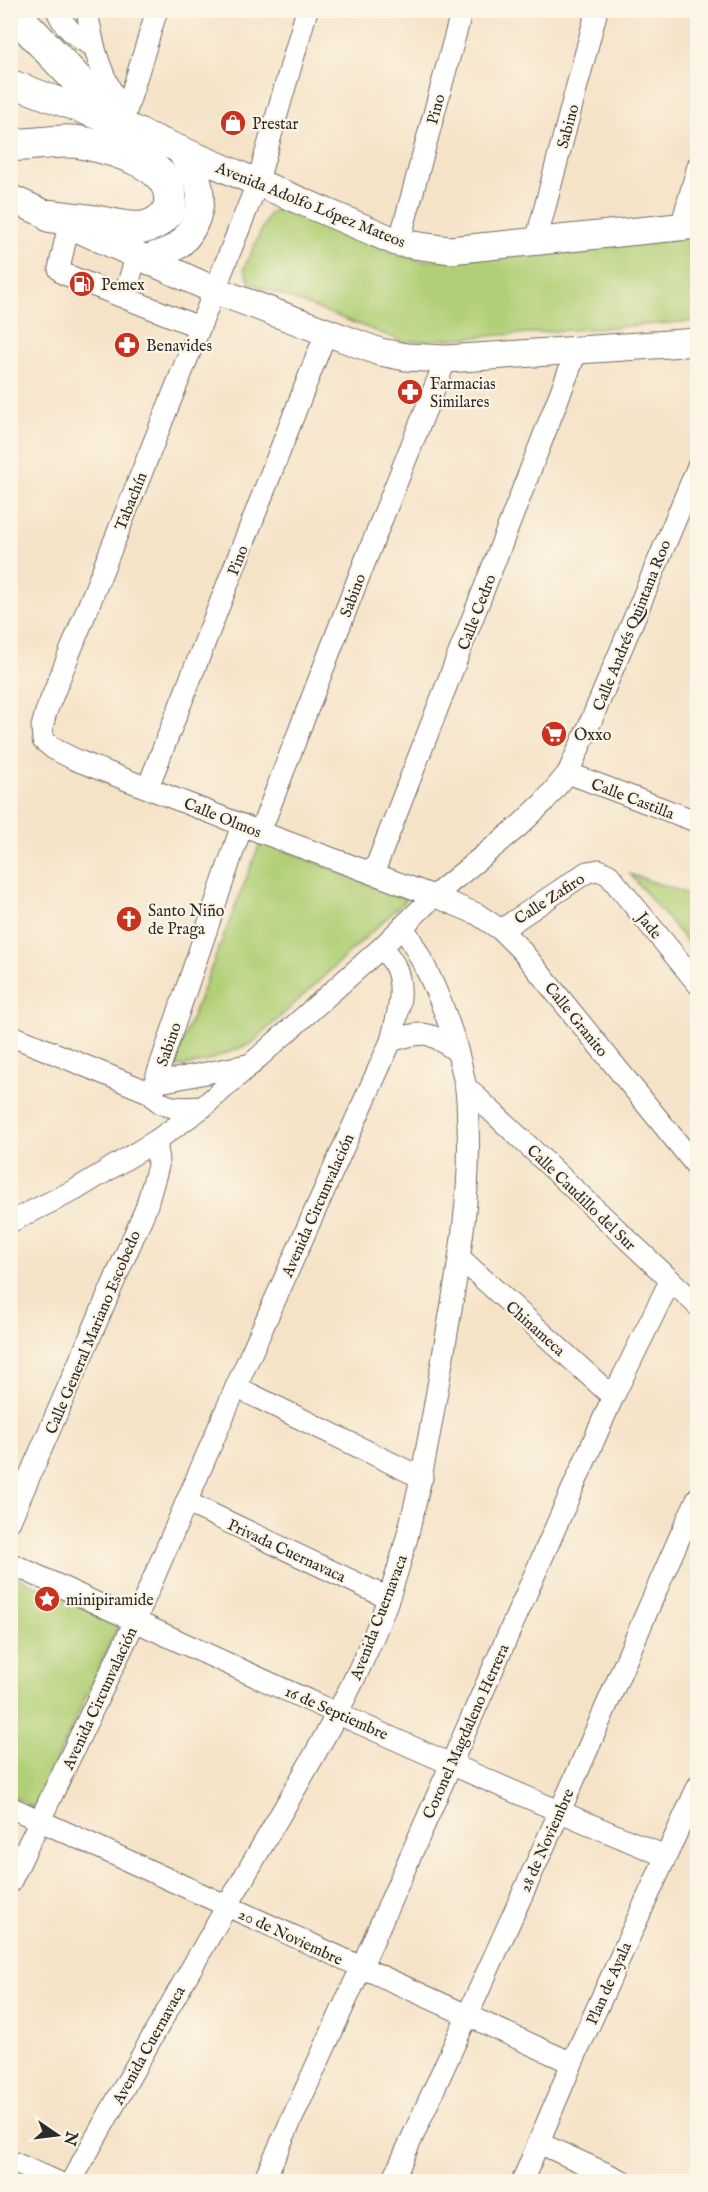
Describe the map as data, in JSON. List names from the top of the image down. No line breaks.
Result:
{"streets":{"main road":["Avenida Adolfo López Mateos"],"street":["Pino","Sabino","Tabachín","Calle Cedro","Calle Andrés Quintana Roo","Calle Castilla","Calle Olmos","Calle Zafiro","Jade","Calle Granito","Calle Caudillo del Sur","Avenida Circunvalación","Chinameca","Calle General Mariano Escobedo","Privada Cuernavaca","Avenida Cuernavaca","16 de Septiembre","Coronel Magdaleno Herrera","28 de Noviembre","20 de Noviembre","Plan de Ayala"]},"crossings":[["Pino","Avenida Adolfo López Mateos"],["Pino","Calle Olmos"],["Sabino","Avenida Adolfo López Mateos"],["Sabino","Calle Olmos"],["Avenida Adolfo López Mateos","Tabachín"],["Tabachín","Calle Olmos"],["Calle Cedro","Calle Olmos"],["Calle Andrés Quintana Roo","Calle Castilla"],["Calle Andrés Quintana Roo","Calle Olmos"],["Calle Andrés Quintana Roo","Calle Granito"],["Calle Andrés Quintana Roo","Avenida Circunvalación"],["Calle Andrés Quintana Roo","Avenida Cuernavaca"],["Calle Olmos","Calle Granito"],["Calle Zafiro","Jade"],["Calle Zafiro","Calle Granito"],["Calle Caudillo del Sur","Avenida Cuernavaca"],["Calle Caudillo del Sur","Coronel Magdaleno Herrera"],["Avenida Circunvalación","Privada Cuernavaca"],["Avenida Circunvalación","16 de Septiembre"],["Avenida Circunvalación","20 de Noviembre"],["Chinameca","Avenida Cuernavaca"],["Chinameca","Coronel Magdaleno Herrera"],["Privada Cuernavaca","Avenida Cuernavaca"],["Avenida Cuernavaca","16 de Septiembre"],["Avenida Cuernavaca","20 de Noviembre"],["16 de Septiembre","Coronel Magdaleno Herrera"],["16 de Septiembre","28 de Noviembre"],["16 de Septiembre","Plan de Ayala"],["Coronel Magdaleno Herrera","20 de Noviembre"],["28 de Noviembre","20 de Noviembre"],["20 de Noviembre","Plan de Ayala"]],"places":{"shop":["Prestar"],"fuel station":["Pemex"],"pharmacy":["Benavides","Farmacias Similares"],"supermarket":["Oxxo"],"church":["Santo Niño de Praga"],"place":["minipiramide"]},"north":"right"}
